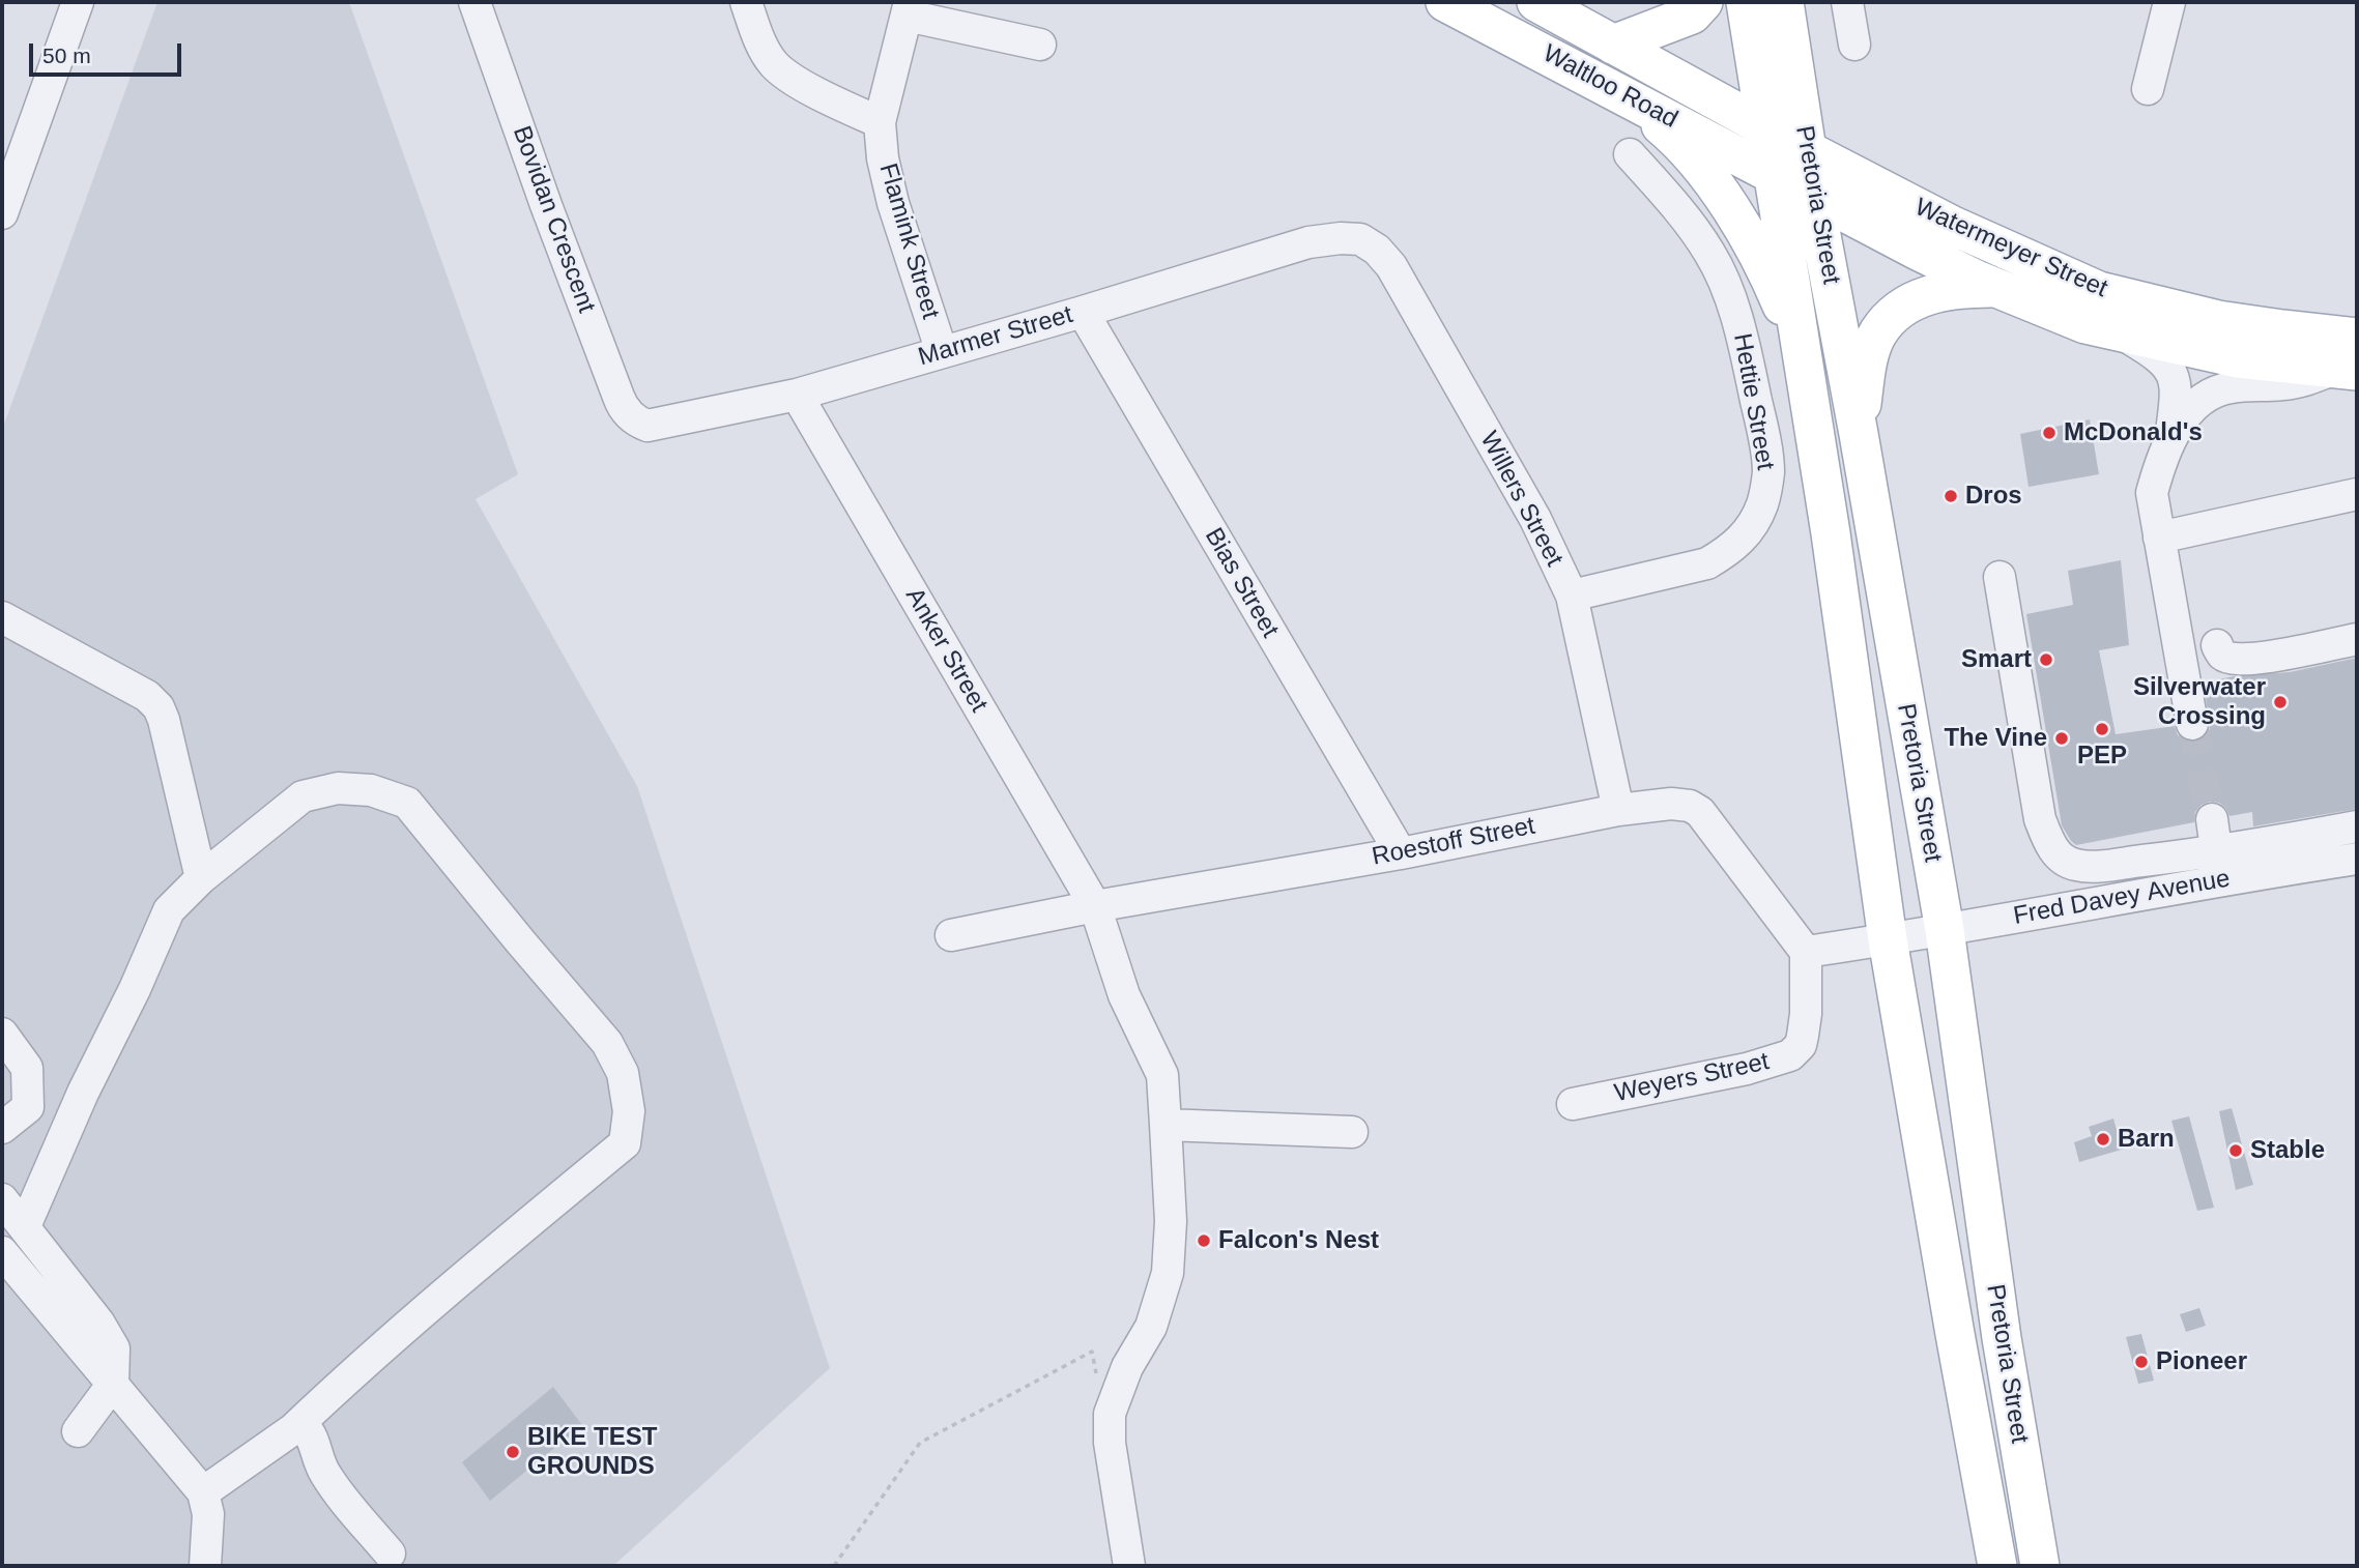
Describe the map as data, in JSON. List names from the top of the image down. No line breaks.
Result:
{"streets":{"main road":["Waltloo Road","Pretoria Street","Watermeyer Street"],"street":["Bovidan Crescent","Flamink Street","Marmer Street","Hettie Street","Willers Street","Bias Street","Anker Street","Roestoff Street","Fred Davey Avenue","Weyers Street"]},"crossings":[["Waltloo Road","Pretoria Street"],["Waltloo Road","Watermeyer Street"],["Pretoria Street","Watermeyer Street"],["Pretoria Street","Fred Davey Avenue"],["Bovidan Crescent","Marmer Street"],["Flamink Street","Marmer Street"],["Marmer Street","Willers Street"],["Marmer Street","Bias Street"],["Marmer Street","Anker Street"],["Hettie Street","Willers Street"],["Willers Street","Roestoff Street"],["Bias Street","Roestoff Street"],["Anker Street","Roestoff Street"],["Roestoff Street","Weyers Street"]],"places":["McDonald's","Dros","Smart","Silverwater Crossing","PEP","The Vine","Barn","Stable","Falcon's Nest","Pioneer","BIKE TEST GROUNDS"],"scale_bar":"50 m"}
